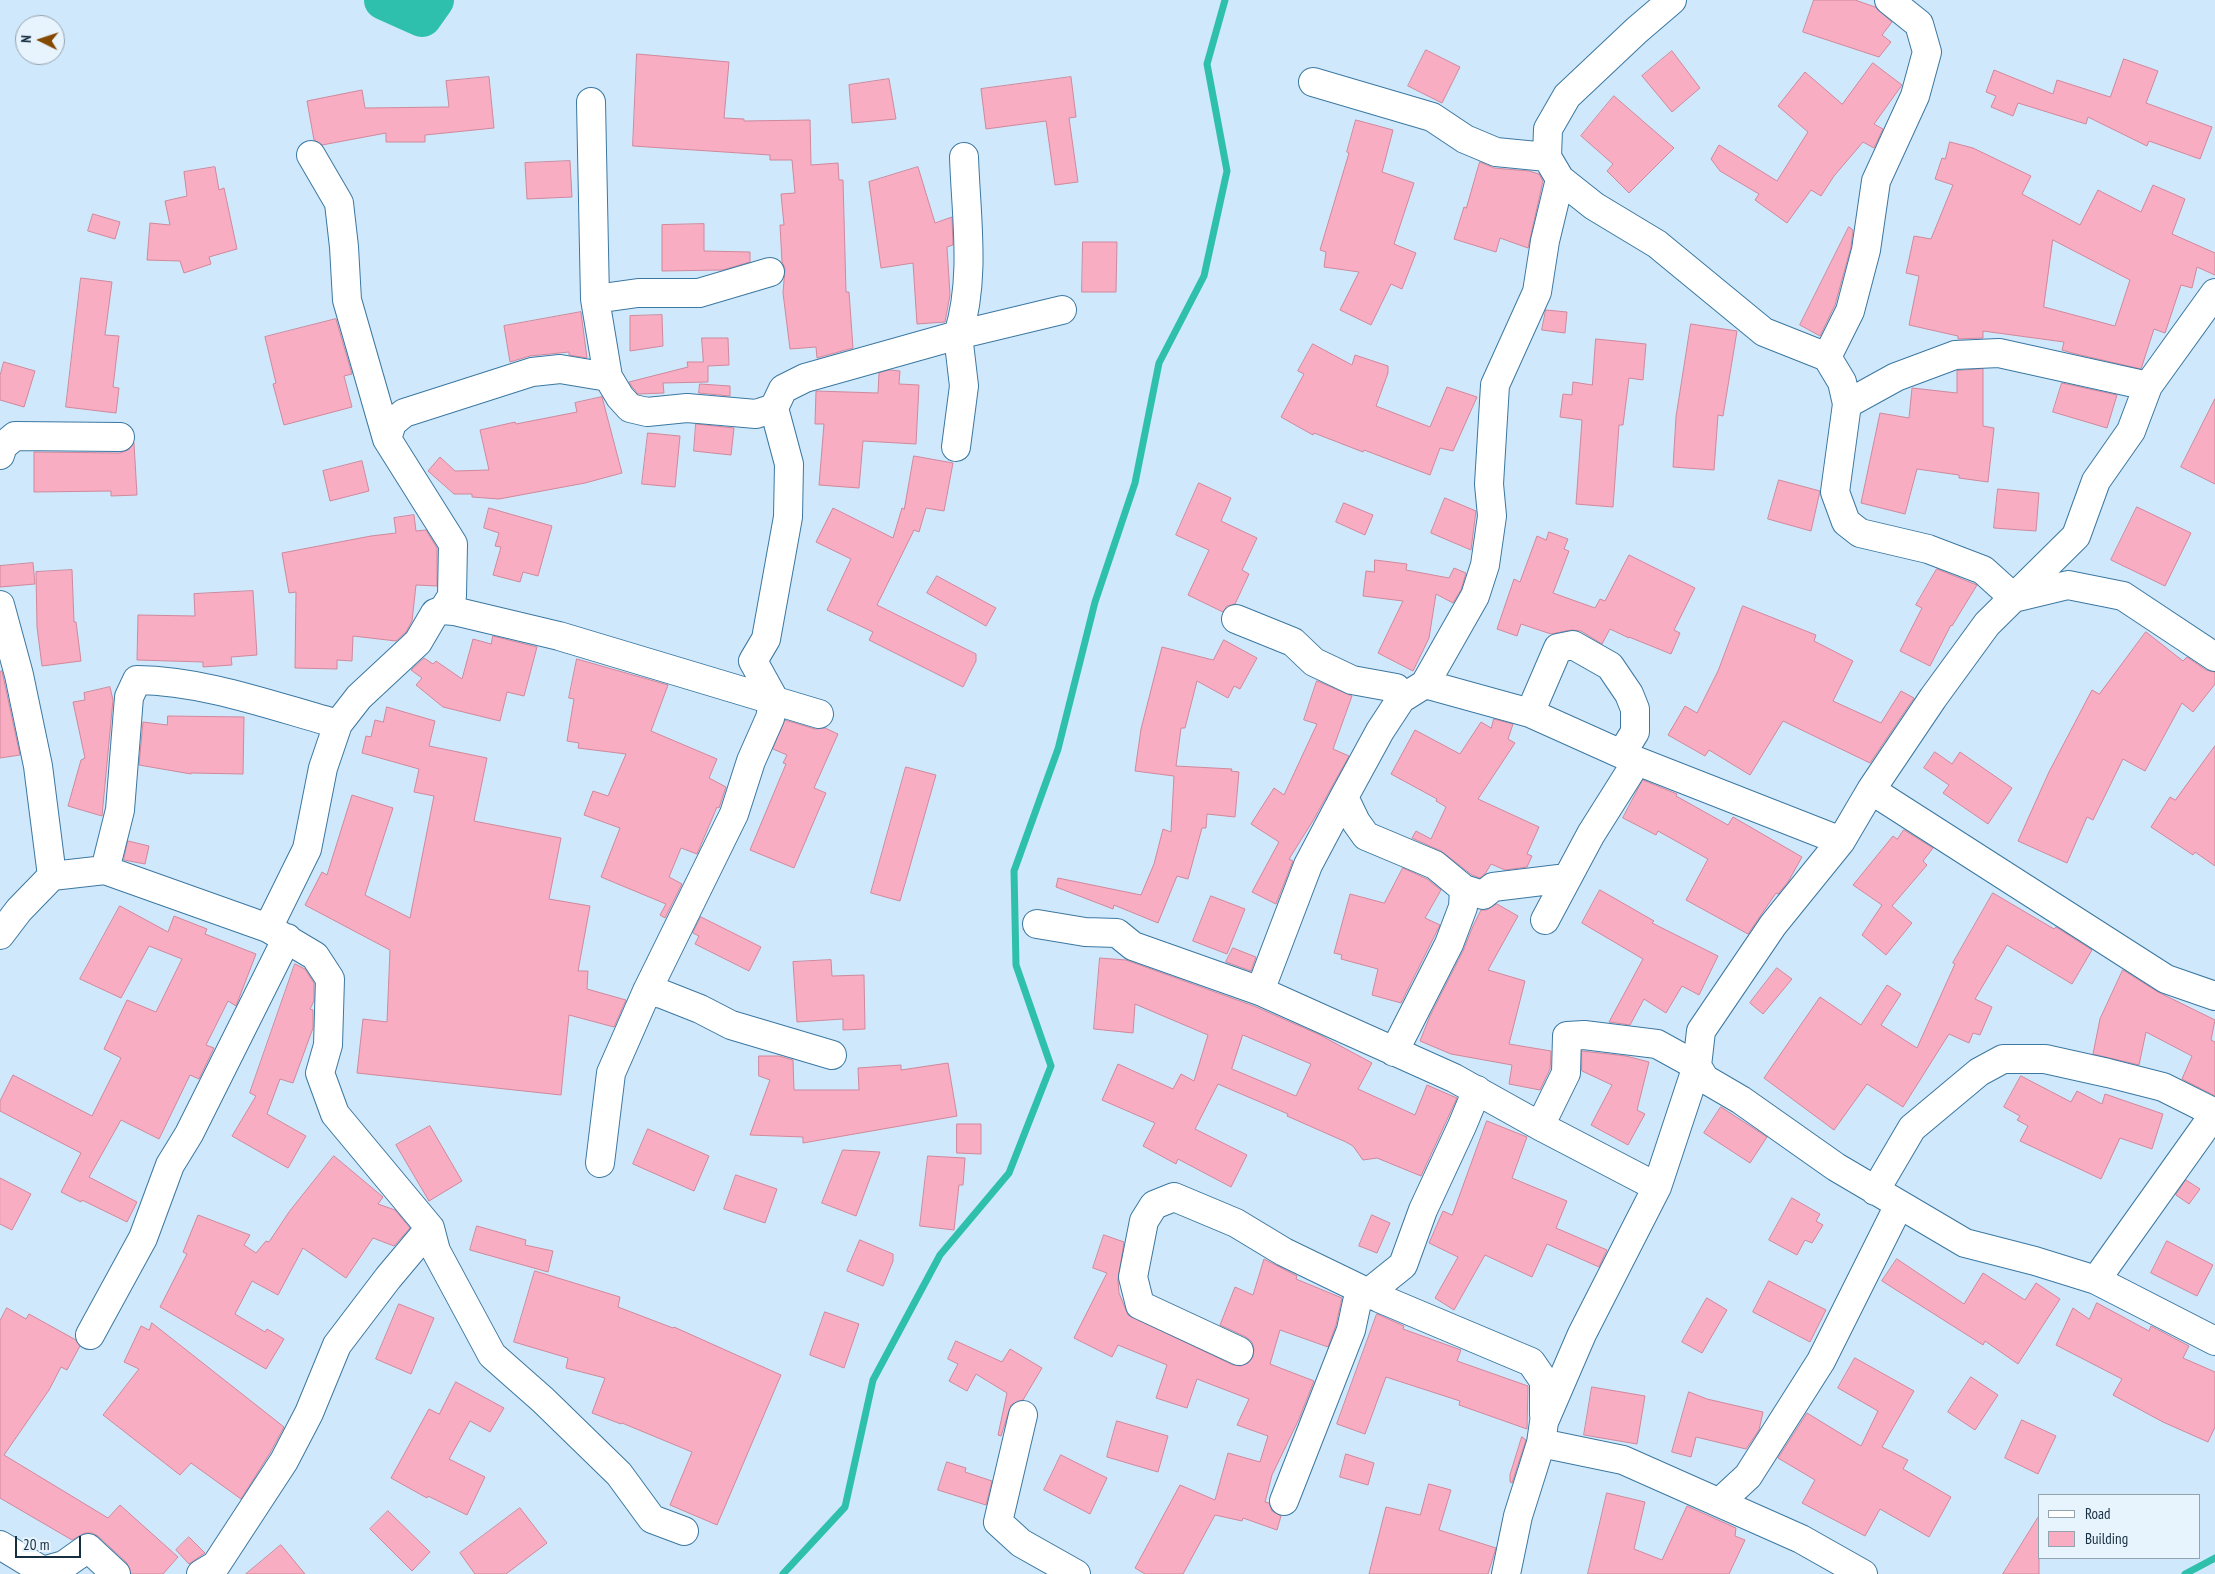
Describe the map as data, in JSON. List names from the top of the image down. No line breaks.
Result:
{"legend":["Road","Building"],"scale_bar":"20 m","north":"left"}
